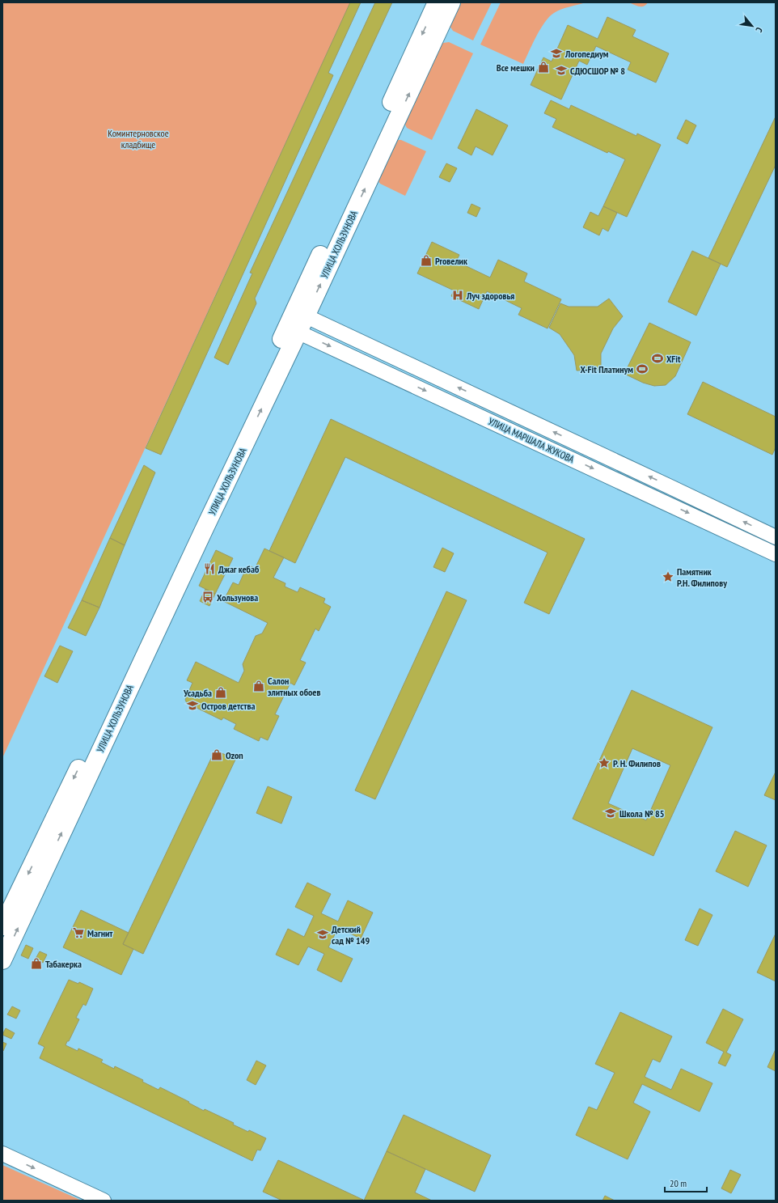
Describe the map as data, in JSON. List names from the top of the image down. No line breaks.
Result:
{"streets":{"main road":["УЛИЦА ХОЛЬЗУНОВА"],"street":["УЛИЦА МАРШАЛА ЖУКОВА"]},"crossings":[["УЛИЦА ХОЛЬЗУНОВА","УЛИЦА МАРШАЛА ЖУКОВА"]],"parks":["Коминтерновское кладбище"],"places":{"school or university":["Логопедиум","СДЮСШОР № 8","Остров детства","Школа № 85","Детский сад № 149"],"shop":["Все мешки","Proвелик","Салон элитных обоев","Усадьба","Ozon","Табакерка"],"hospital":["Луч здоровья"],"sports":["XFit","X-Fit Платинум"],"restaurant":["Джаг кебаб"],"place":["Памятник Р.Н. Филипову","Р. Н. Филипов"],"bus stop":["Хользунова"],"supermarket":["Магнит"]},"scale_bar":"20 m","north":"bottom right"}
